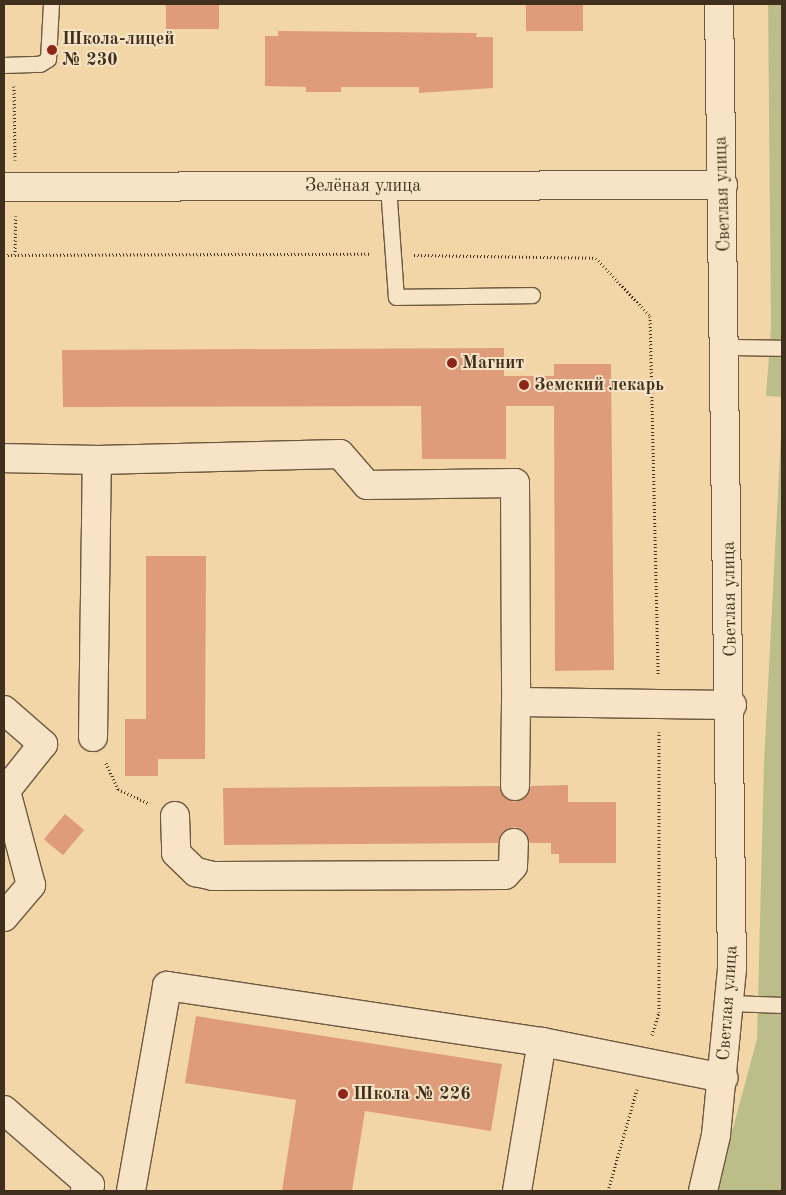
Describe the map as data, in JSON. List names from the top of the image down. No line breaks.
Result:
{"streets":{"street":["Зелёная улица","Светлая улица"]},"crossings":[["Зелёная улица","Светлая улица"]],"places":["Школа-лицей № 230","Магнит","Земский лекарь","Школа № 226"]}
